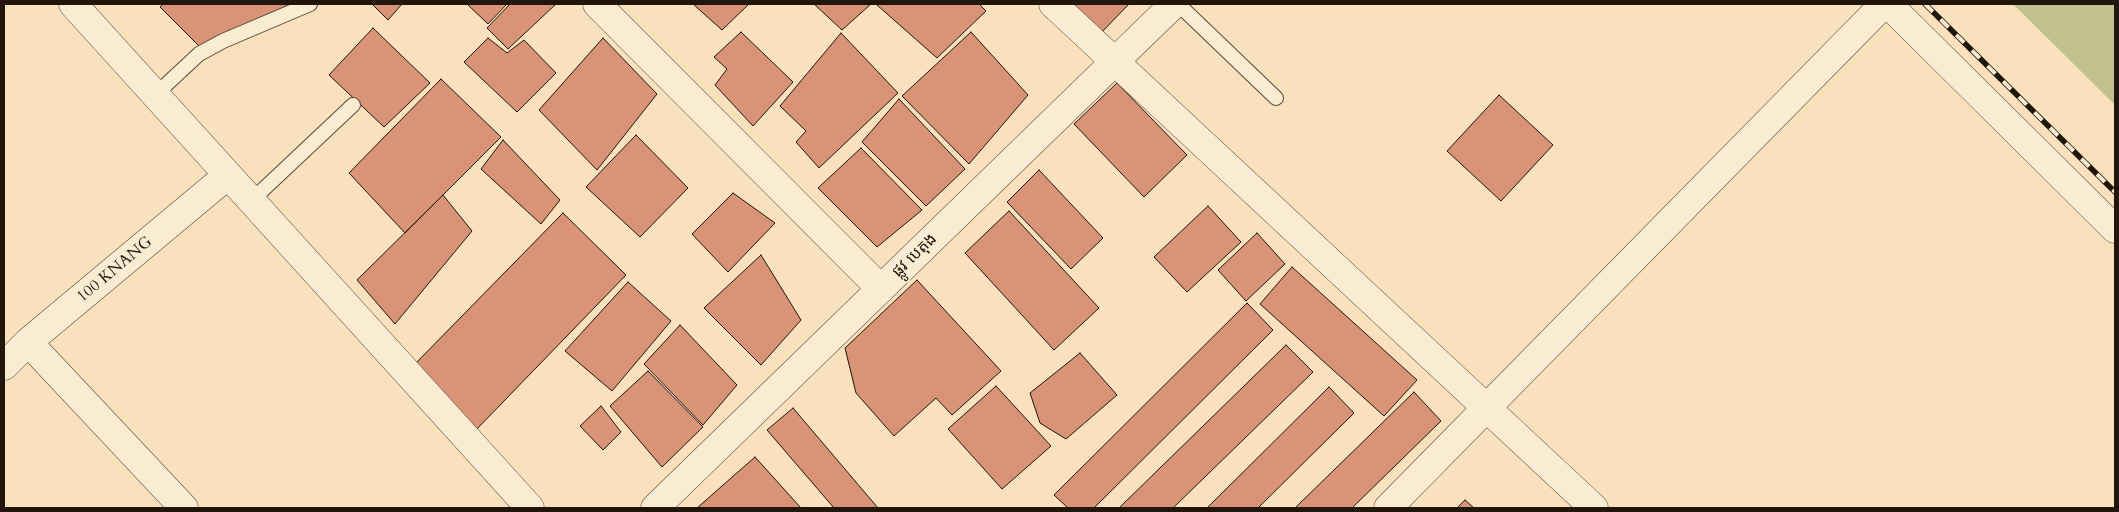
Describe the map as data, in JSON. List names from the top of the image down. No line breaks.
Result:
{"streets":{"street":["ផ្លូវ បេតុង","100 KNANG"]}}
